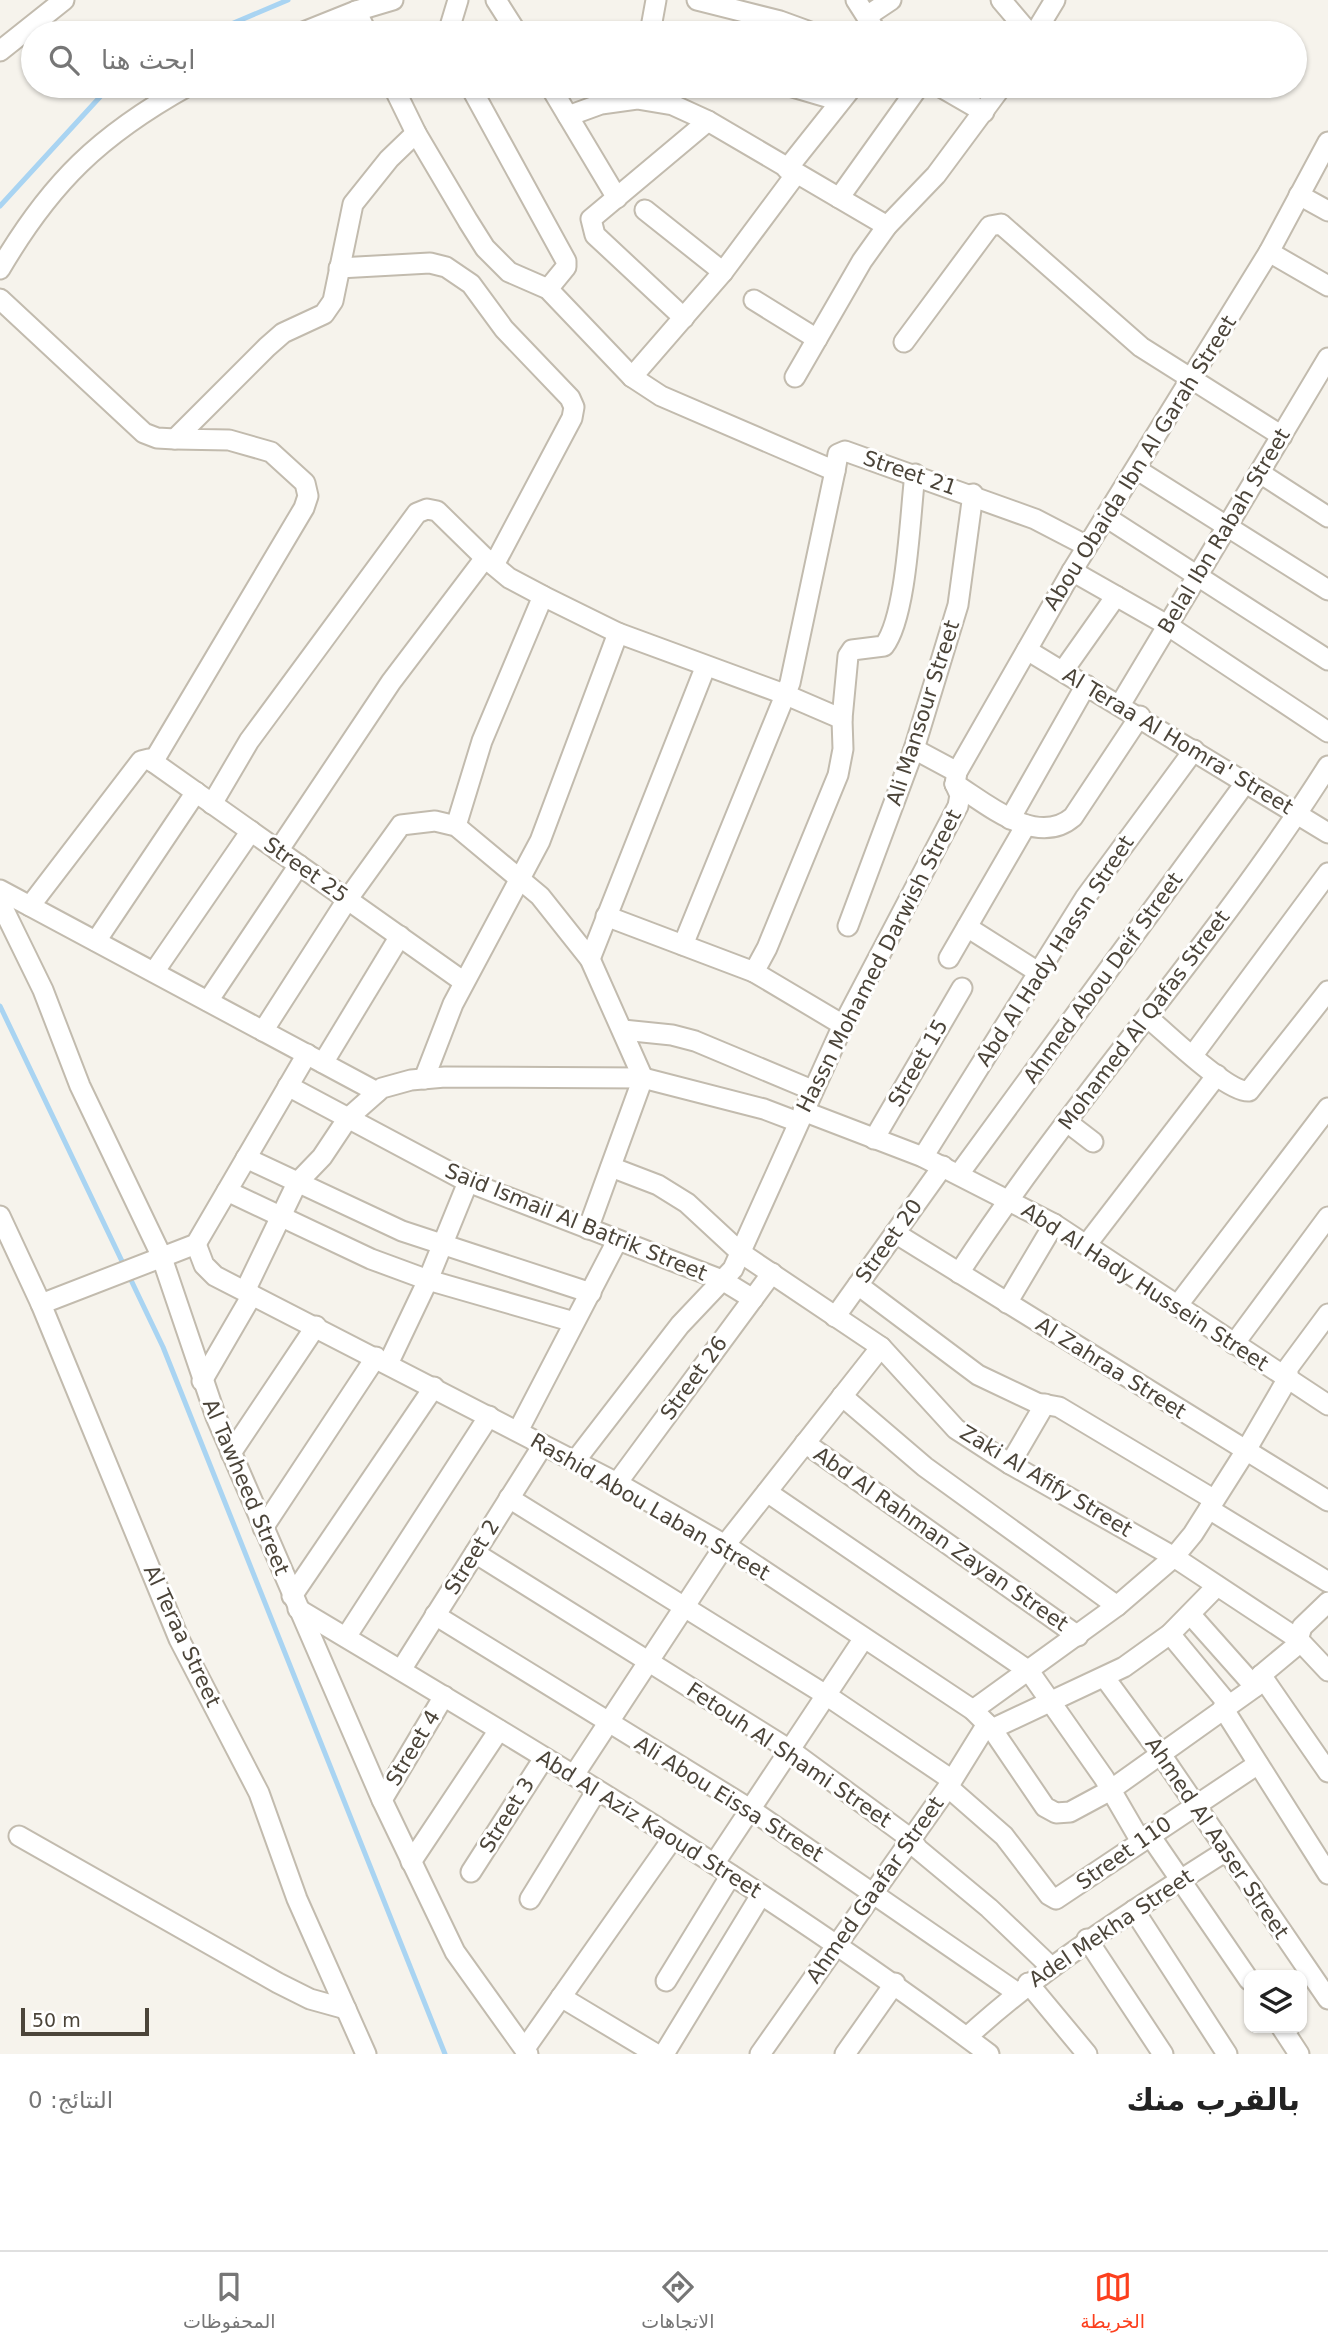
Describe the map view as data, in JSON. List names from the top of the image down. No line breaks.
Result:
{"streets":{"street":["Abou Obaida Ibn Al Garah Street","Street 21","Belal Ibn Rabah Street","Ali Mansour Street","Al Teraa Al Homra' Street","Street 25","Abd Al Hady Hassn Street","Hassn Mohamed Darwish Street","Ahmed Abou Deif Street","Mohamed Al Qafas Street","Street 15","Said Ismail Al Batrik Street","Street 20","Abd Al Hady Hussein Street","Al Zahraa Street","Street 26","Zaki Al Afify Street","Al Tawheed Street","Rashid Abou Laban Street","Abd Al Rahman Zayan Street","Street 2","Al Teraa Street","Street 4","Fetouh Al Shami Street","Ali Abou Eissa Street","Street 3","Abd Al Aziz Kaoud Street","Ahmed Al Aaser Street","Street 110","Ahmed Gaafar Street","Adel Mekha Street"]},"crossings":[["Abou Obaida Ibn Al Garah Street","Street 21"],["Abou Obaida Ibn Al Garah Street","Al Teraa Al Homra' Street"],["Abou Obaida Ibn Al Garah Street","Hassn Mohamed Darwish Street"],["Street 21","Ali Mansour Street"],["Belal Ibn Rabah Street","Al Teraa Al Homra' Street"],["Al Teraa Al Homra' Street","Abd Al Hady Hassn Street"],["Al Teraa Al Homra' Street","Ahmed Abou Deif Street"],["Al Teraa Al Homra' Street","Mohamed Al Qafas Street"],["Abd Al Hady Hassn Street","Abd Al Hady Hussein Street"],["Hassn Mohamed Darwish Street","Said Ismail Al Batrik Street"],["Hassn Mohamed Darwish Street","Abd Al Hady Hussein Street"],["Hassn Mohamed Darwish Street","Zaki Al Afify Street"],["Hassn Mohamed Darwish Street","Rashid Abou Laban Street"],["Ahmed Abou Deif Street","Street 20"],["Ahmed Abou Deif Street","Abd Al Hady Hussein Street"],["Mohamed Al Qafas Street","Abd Al Hady Hussein Street"],["Mohamed Al Qafas Street","Al Zahraa Street"],["Street 15","Abd Al Hady Hussein Street"],["Said Ismail Al Batrik Street","Street 26"],["Street 20","Abd Al Hady Hussein Street"],["Street 20","Al Zahraa Street"],["Street 20","Zaki Al Afify Street"],["Street 26","Zaki Al Afify Street"],["Street 26","Rashid Abou Laban Street"],["Al Tawheed Street","Street 4"],["Al Tawheed Street","Abd Al Aziz Kaoud Street"],["Rashid Abou Laban Street","Street 2"],["Rashid Abou Laban Street","Ahmed Gaafar Street"],["Street 2","Fetouh Al Shami Street"],["Street 2","Ali Abou Eissa Street"],["Street 2","Abd Al Aziz Kaoud Street"],["Street 4","Abd Al Aziz Kaoud Street"],["Fetouh Al Shami Street","Ahmed Gaafar Street"],["Fetouh Al Shami Street","Adel Mekha Street"],["Ali Abou Eissa Street","Ahmed Gaafar Street"],["Ali Abou Eissa Street","Adel Mekha Street"],["Street 3","Abd Al Aziz Kaoud Street"],["Abd Al Aziz Kaoud Street","Ahmed Gaafar Street"],["Abd Al Aziz Kaoud Street","Adel Mekha Street"],["Ahmed Al Aaser Street","Street 110"],["Ahmed Al Aaser Street","Adel Mekha Street"],["Street 110","Ahmed Gaafar Street"]],"scale_bar":"50 m","page":{"search":"ابحث هنا","scale":"50 m","heading":["بالقرب منك","النتائج: 0"],"nav":["الخريطة","الاتجاهات","المحفوظات"]}}
